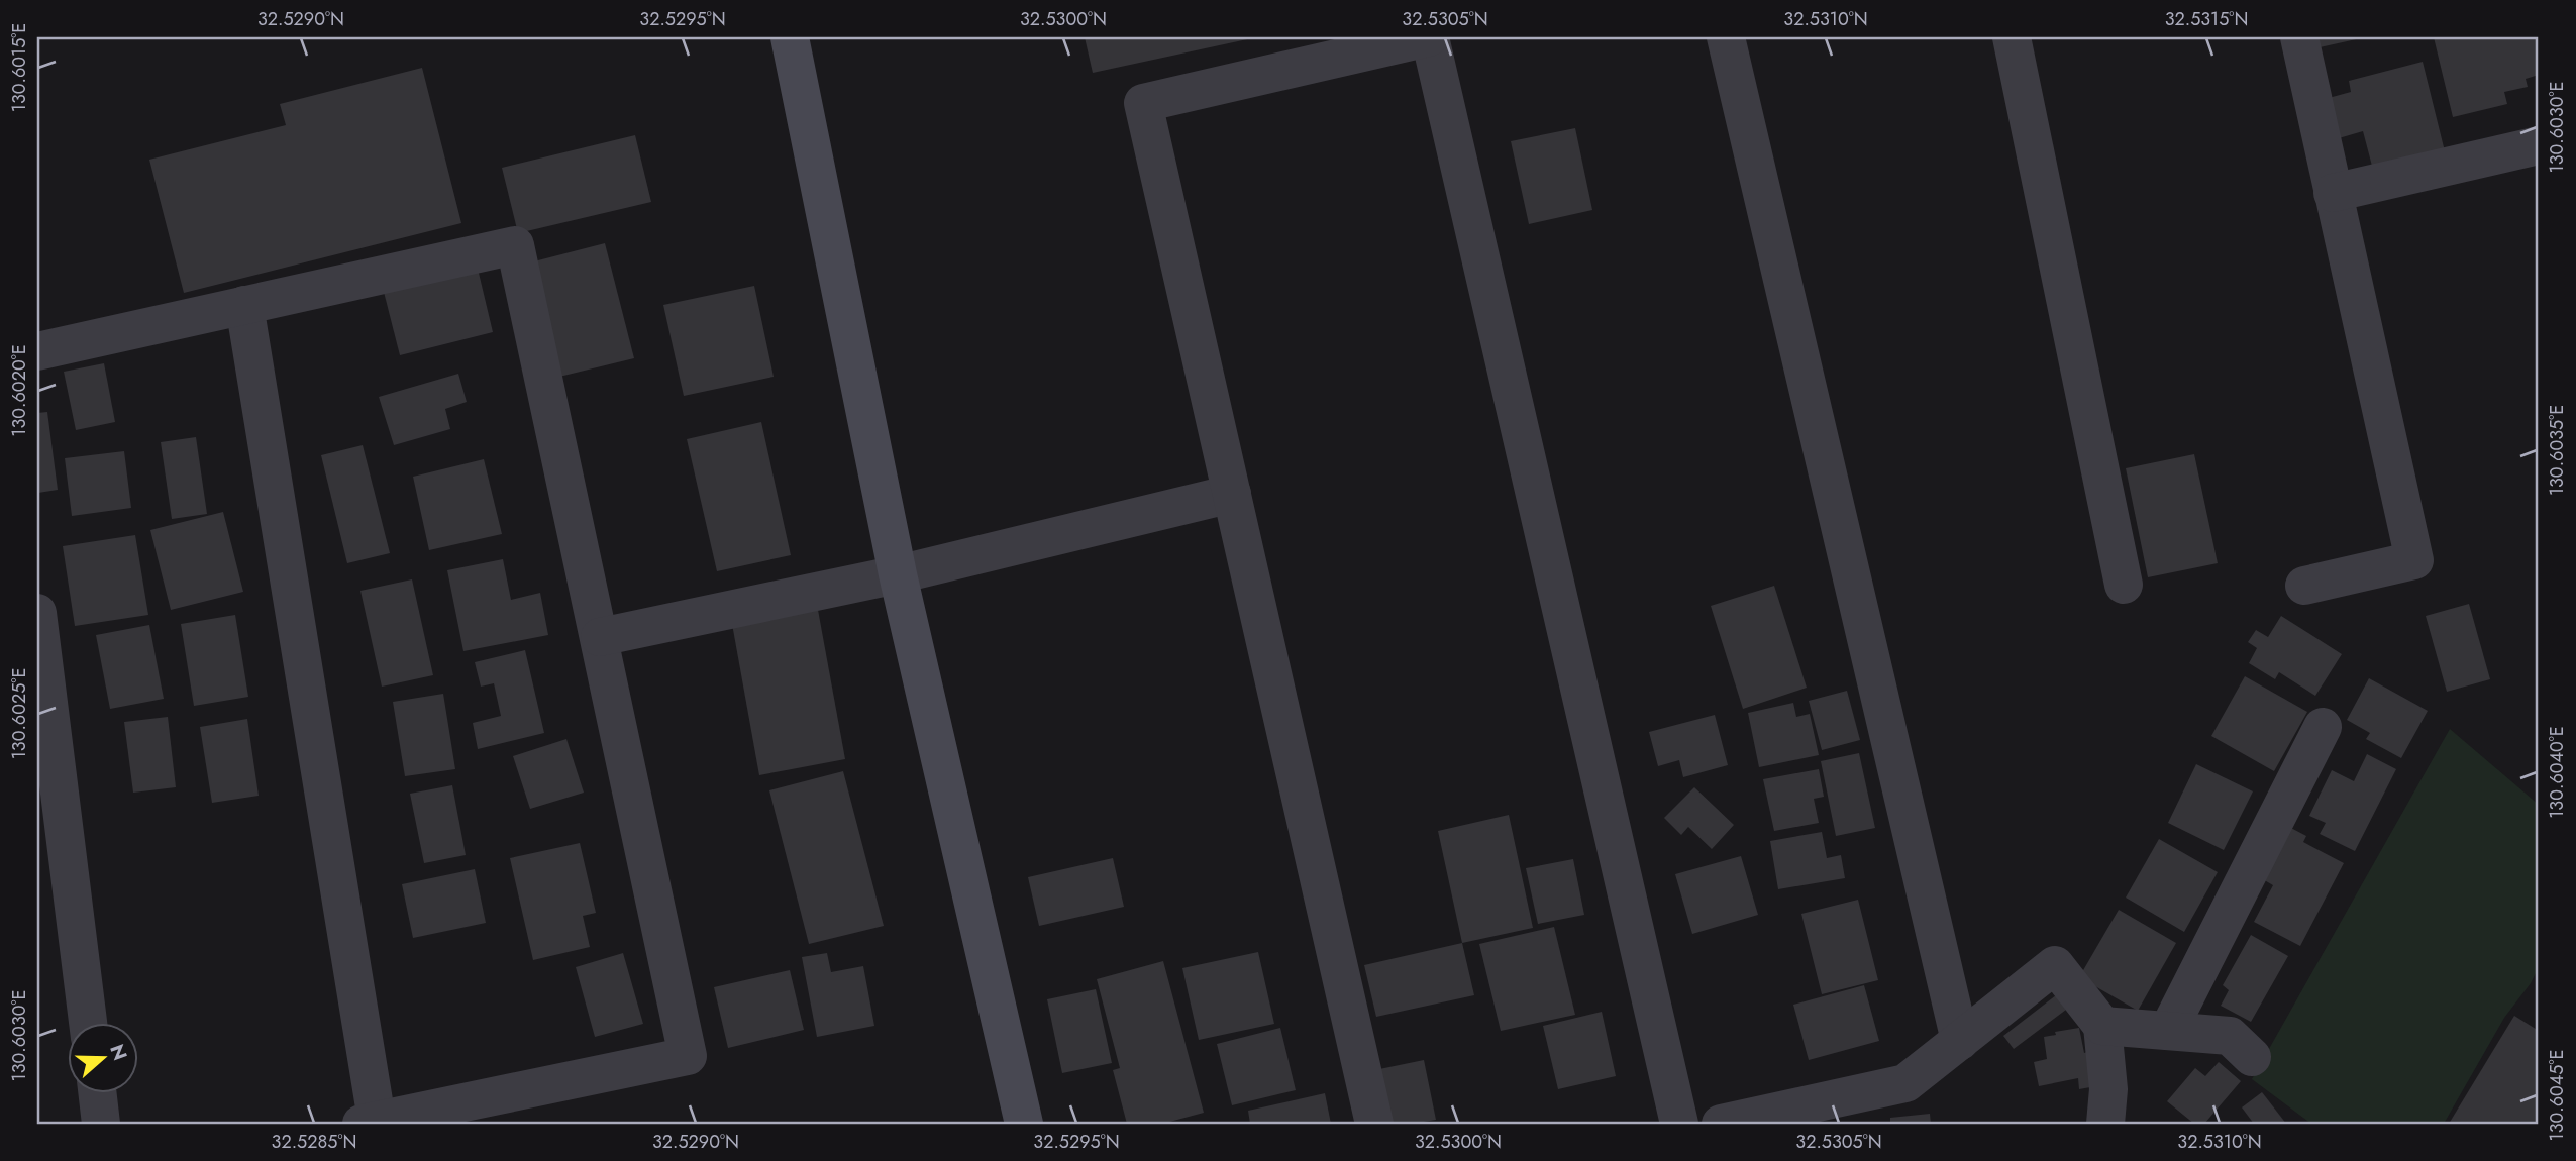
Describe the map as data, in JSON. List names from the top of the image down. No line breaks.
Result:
{"north":"right","coordinates":["32.5290°N","32.5295°N","32.5300°N","32.5305°N","32.5310°N","32.5315°N","130.6015°E","130.6030°E","130.6020°E","130.6035°E","130.6025°E","130.6040°E","130.6045°E","32.5285°N"]}
